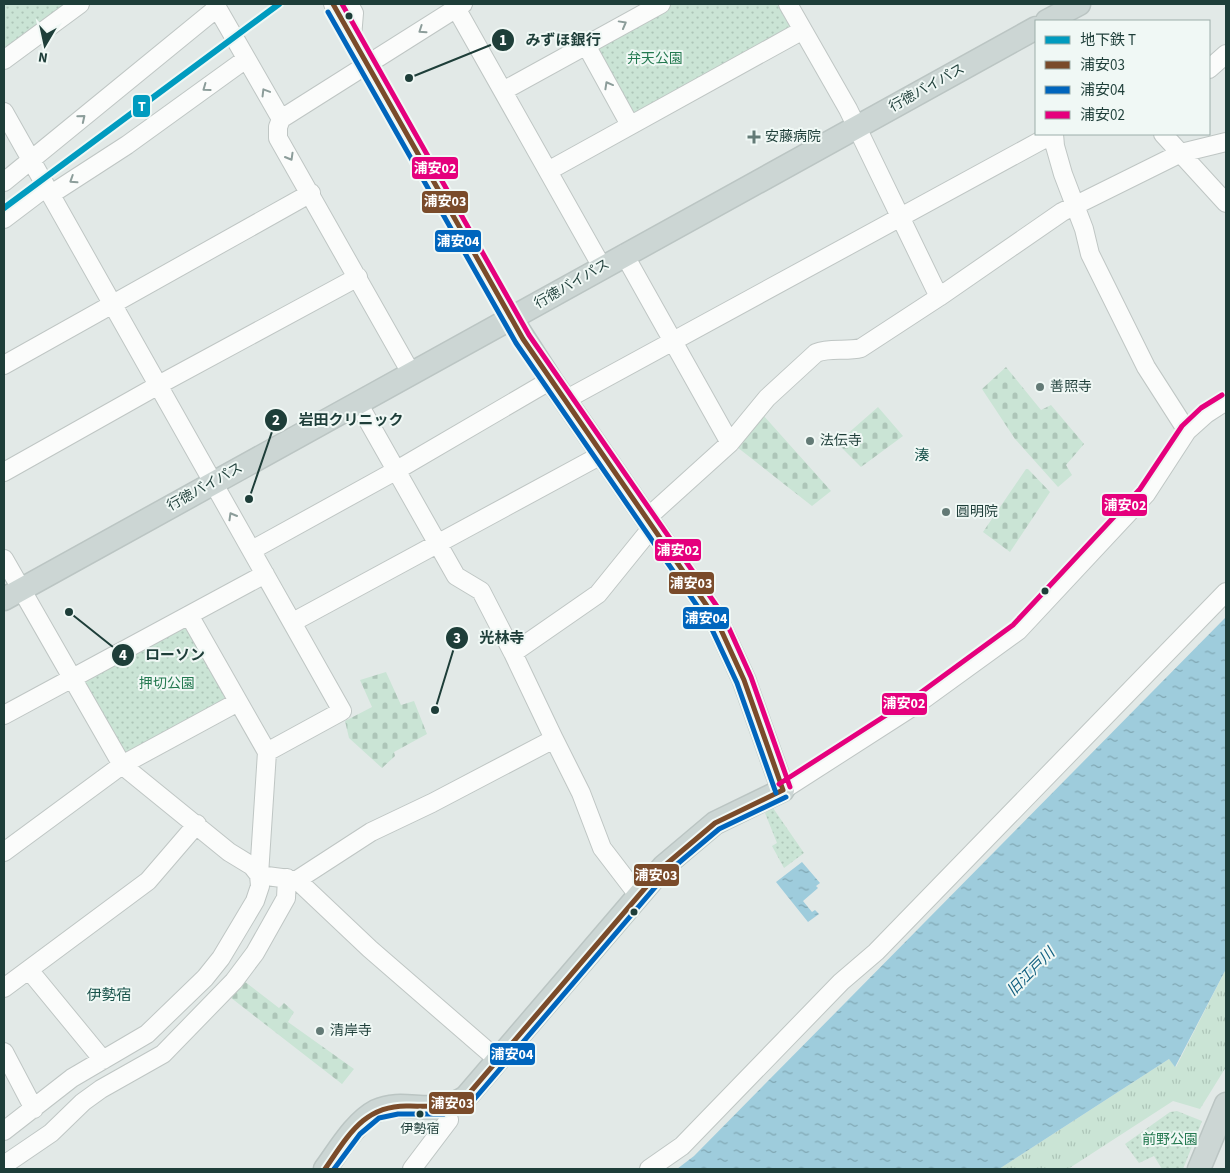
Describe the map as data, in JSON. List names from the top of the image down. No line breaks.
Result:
{"streets":{"main road":["行徳バイパス"]},"districts":["湊","伊勢宿"],"water":["旧江戸川"],"parks":["弁天公園","押切公園","前野公園"],"places":{"other":["みずほ銀行","善照寺","法伝寺","岩田クリニック","圓明院","ローソン","光林寺","清岸寺","伊勢宿"],"health":["安藤病院"]},"lines":["metro line T","transit line 浦安03","transit line 浦安02","transit line 浦安04"],"legend":["地下鉄 T","浦安03","浦安04","浦安02"],"north":"bottom"}
